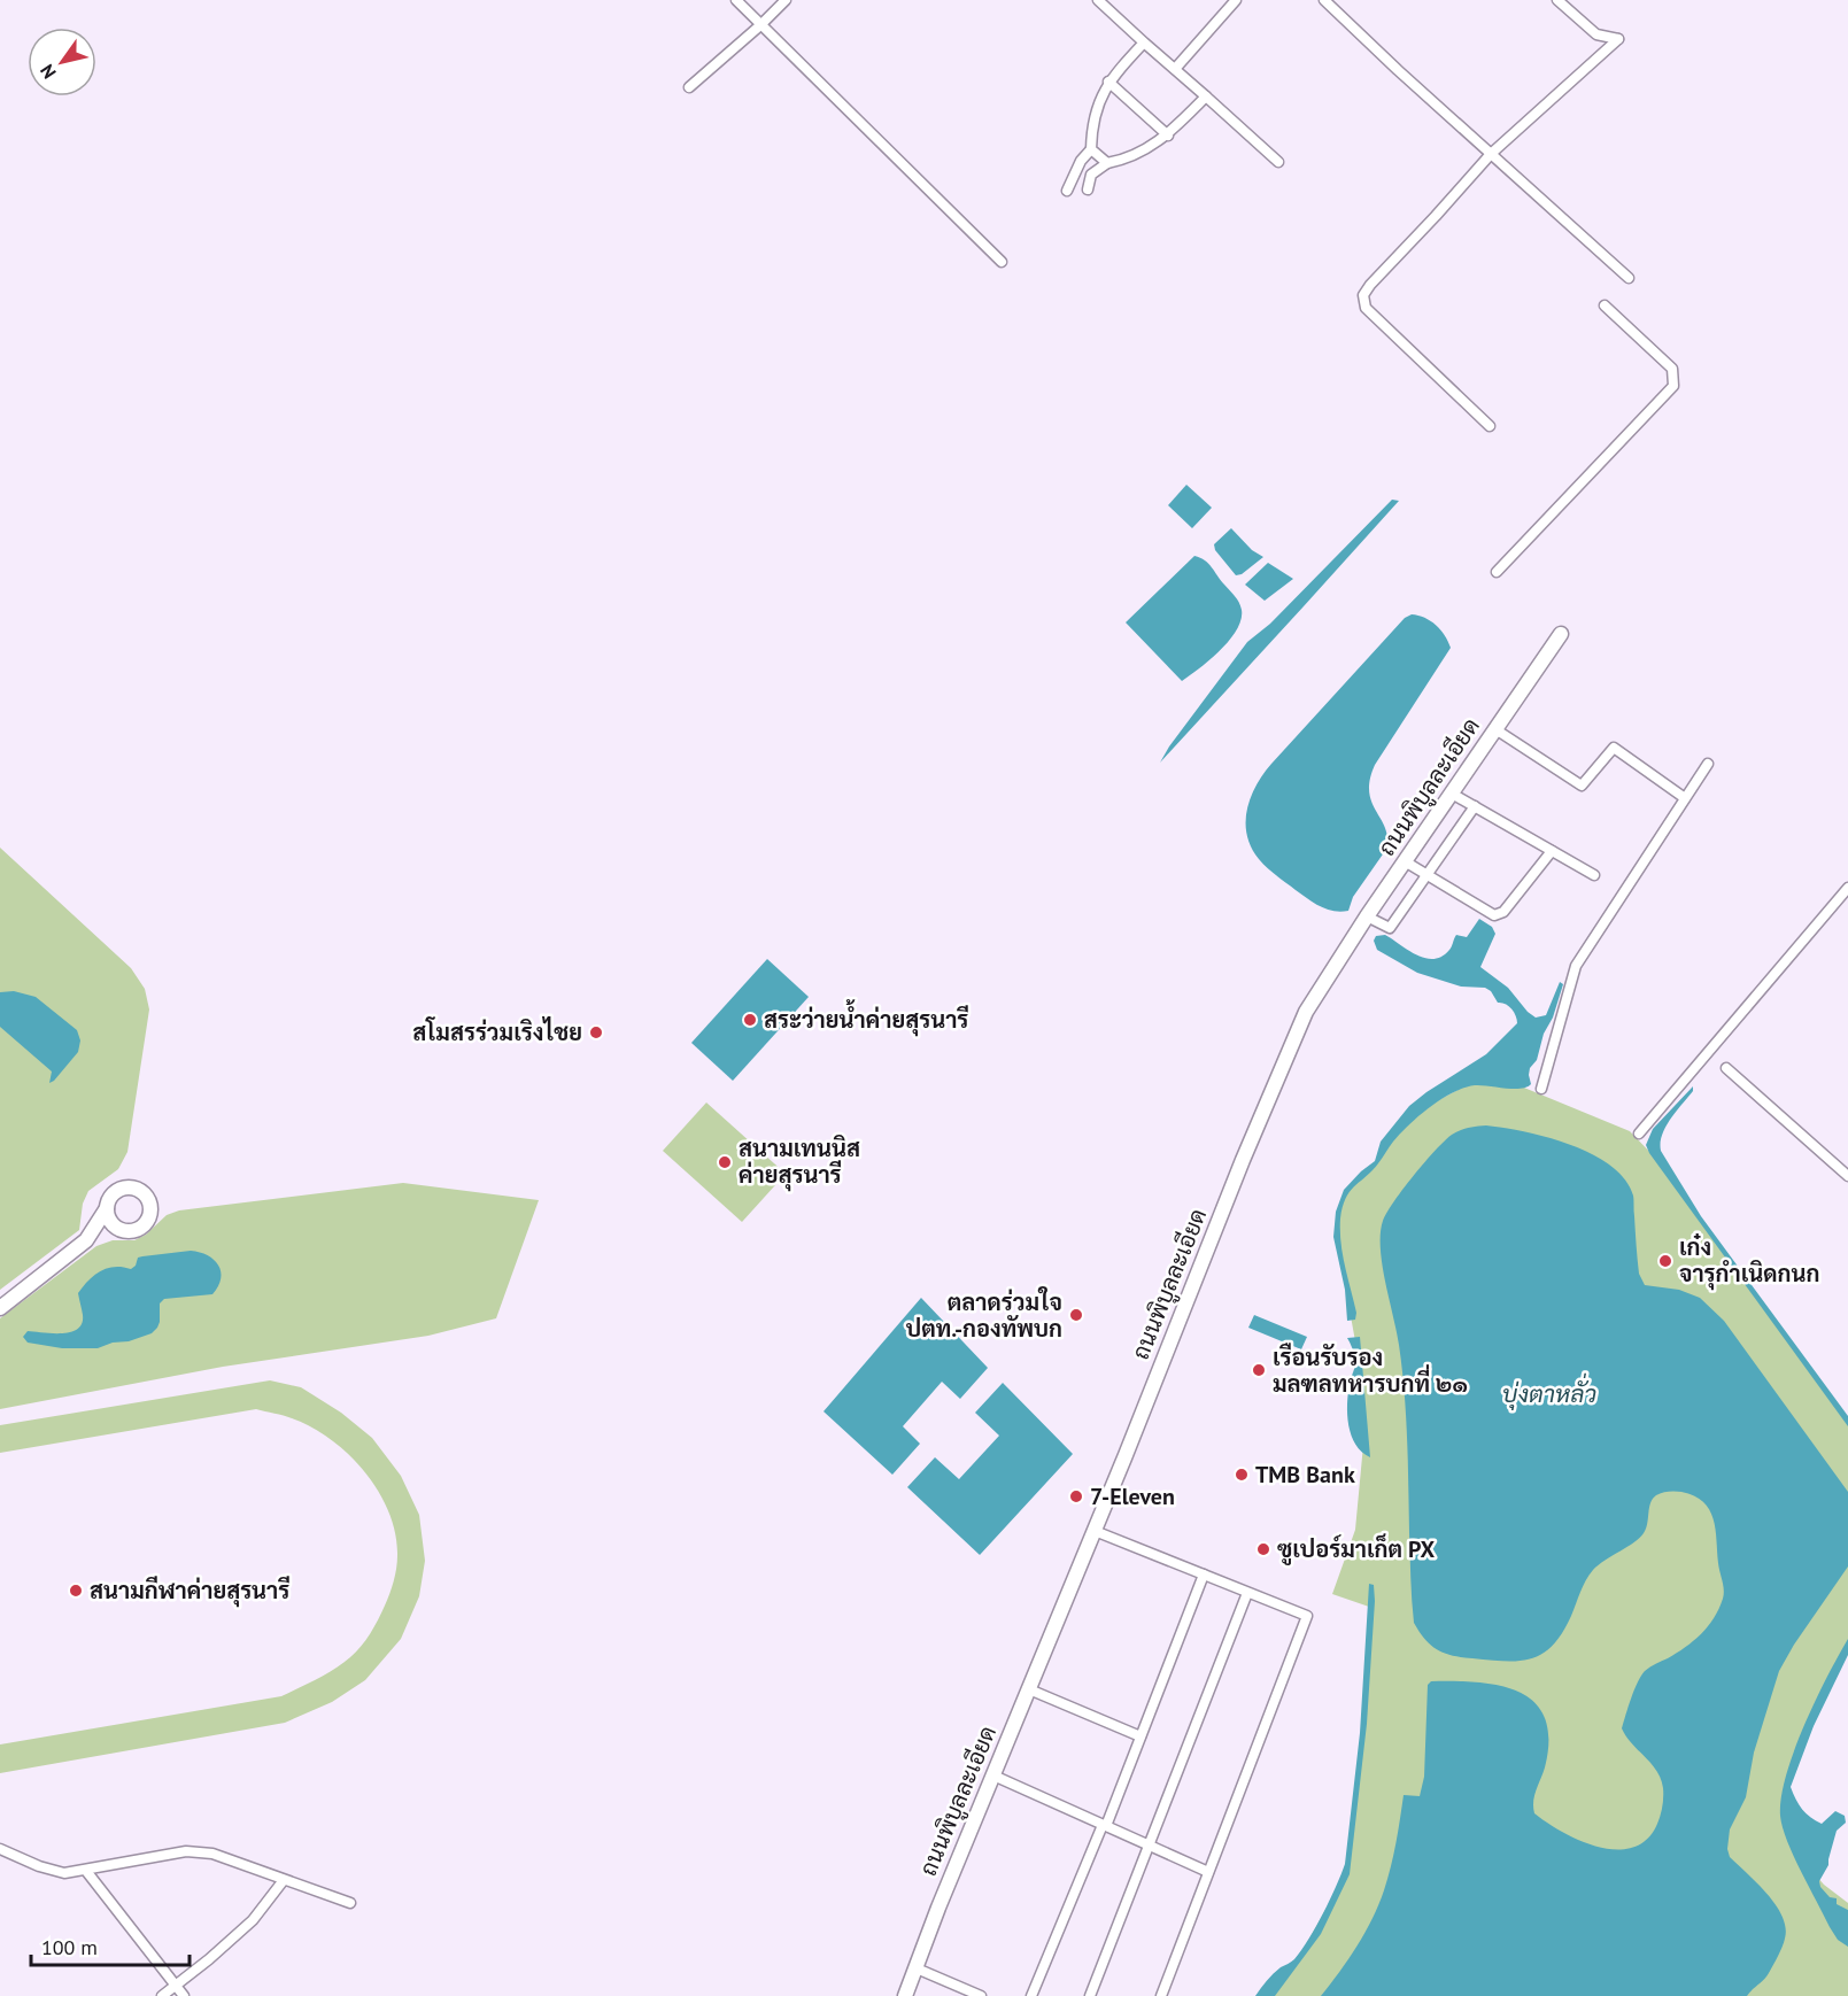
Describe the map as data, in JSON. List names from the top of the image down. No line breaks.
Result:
{"streets":{"street":["ถนนพิบูลละเอียด"]},"water":["บุ่งตาหลั่ว"],"places":["สระว่ายนํ้าค่ายสุรนารี","สโมสรร่วมเริงไชย","สนามเทนนิส ค่ายสุรนารี","เก๋ง จารุกำเนิดกนก","ตลาดร่วมใจ ปตท.-กองทัพบก","เรือนรับรอง มลฑลทหารบกที่ ๒๑","TMB Bank","7-Eleven","ซูเปอร์มาเก็ต PX","สนามกีฬาค่ายสุรนารี"],"scale_bar":"100 m","north":"bottom left"}
